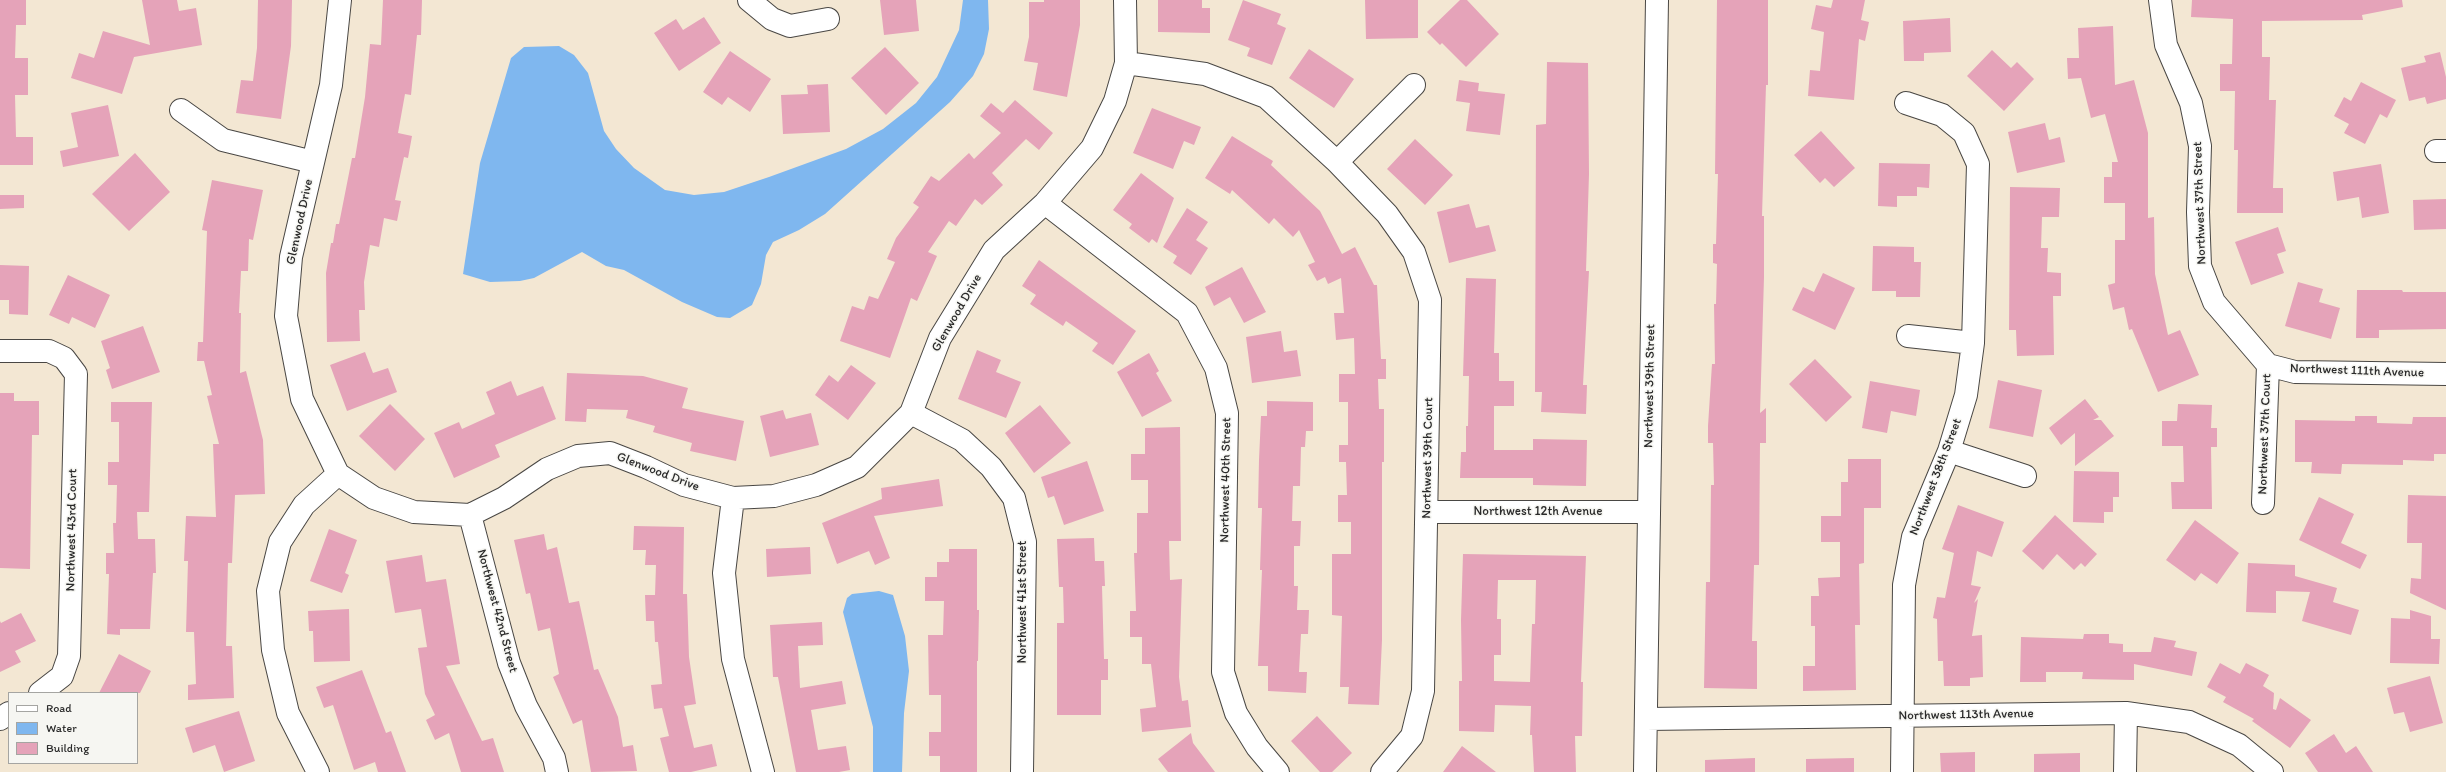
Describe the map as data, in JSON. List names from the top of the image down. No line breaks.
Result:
{"streets":{"street":["Northwest 37th Street","Glenwood Drive","Northwest 111th Avenue","Northwest 39th Street","Northwest 37th Court","Northwest 39th Court","Northwest 38th Street","Northwest 40th Street","Northwest 12th Avenue","Northwest 43rd Court","Northwest 41st Street","Northwest 42nd Street","Northwest 113th Avenue"]},"crossings":[["Northwest 37th Street","Northwest 111th Avenue"],["Northwest 37th Street","Northwest 37th Court"],["Glenwood Drive","Northwest 39th Court"],["Glenwood Drive","Northwest 40th Street"],["Glenwood Drive","Northwest 41st Street"],["Glenwood Drive","Northwest 42nd Street"],["Northwest 111th Avenue","Northwest 37th Court"],["Northwest 39th Street","Northwest 12th Avenue"],["Northwest 39th Street","Northwest 113th Avenue"],["Northwest 39th Court","Northwest 12th Avenue"],["Northwest 38th Street","Northwest 113th Avenue"]],"legend":["Road","Water","Building"]}
